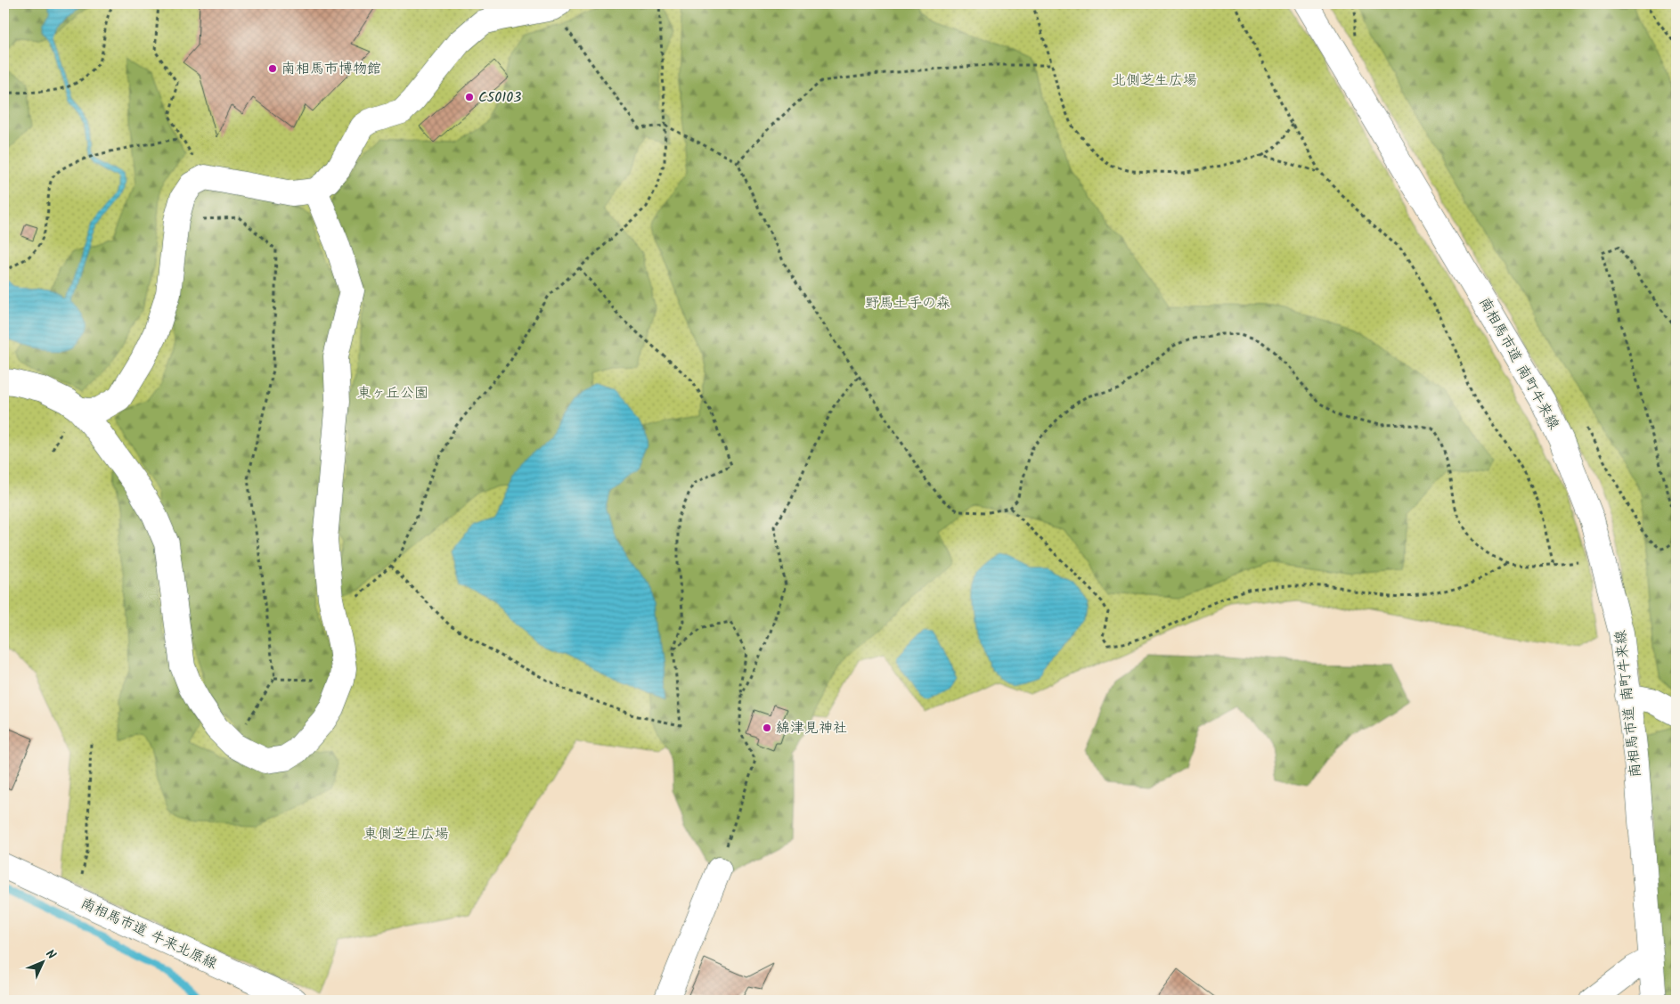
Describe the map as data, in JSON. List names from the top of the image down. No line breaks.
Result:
{"streets":{"street":["南相馬市道 南町牛来線","南相馬市道 牛来北原線"]},"parks":["北側芝生広場","野馬土手の森","東ヶ丘公園","東側芝生広場"],"places":["南相馬市博物館","C50103","綿津見神社"],"north":"top right"}
